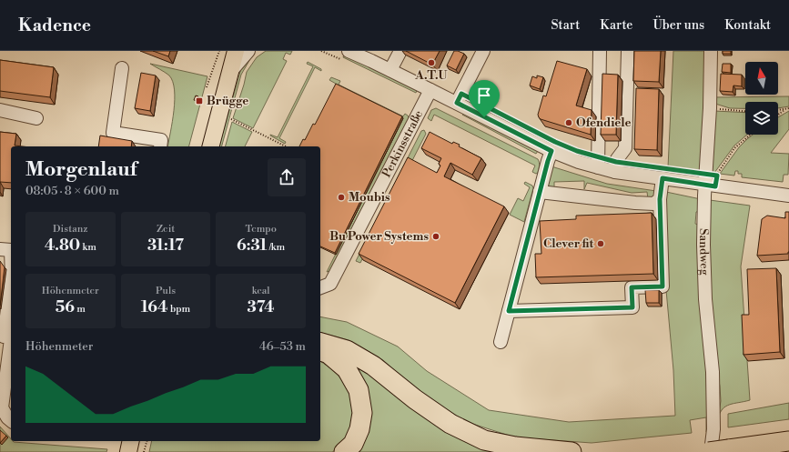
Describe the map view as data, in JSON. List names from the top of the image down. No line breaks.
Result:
{"streets":{"street":["Perkinsstraße","Sandweg"]},"places":{"other":["A.T.U","Ofendiele","Moubis","Bu Power Systems","Clever fit"],"transit":["Brügge"]},"north":"top","page":{"header":"Kadence","nav":["Start","Karte","Über uns","Kontakt"],"heading":["Morgenlauf","08:05 · 8 × 600 m"],"stats":[["Distanz","4.80 km"],["Zeit","31:17"],["Tempo","6:31 /km"],["Höhenmeter","56 m"],["Puls","164 bpm"],["kcal","374"]],"chart":["Höhenmeter","46–53 m"]}}
